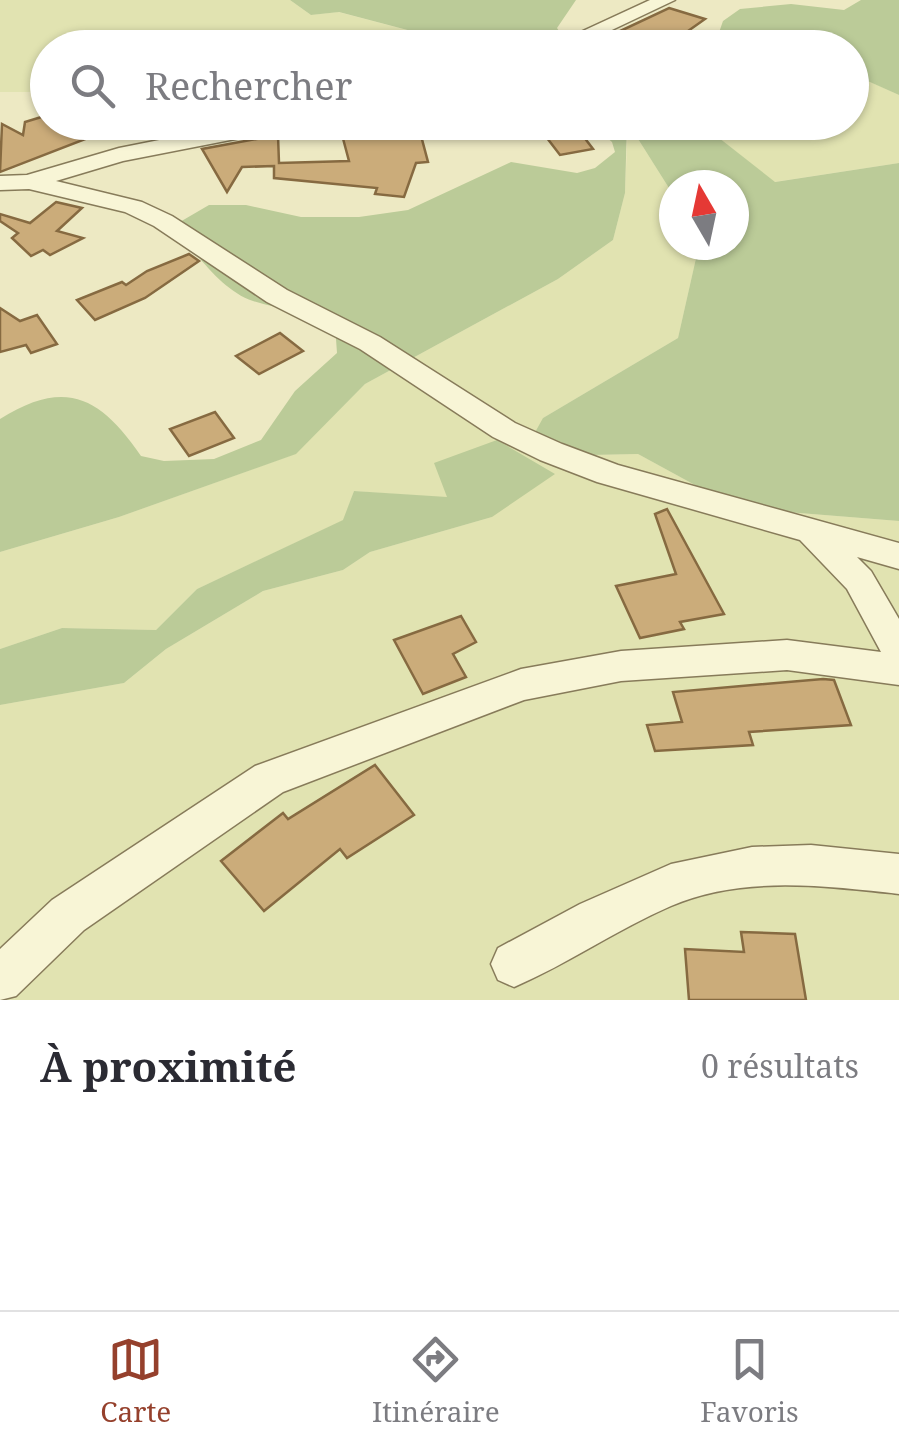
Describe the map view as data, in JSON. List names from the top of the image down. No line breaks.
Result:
{"north":"top","page":{"search":"Rechercher","heading":["À proximité","0 résultats"],"nav":["Carte","Itinéraire","Favoris"]}}
